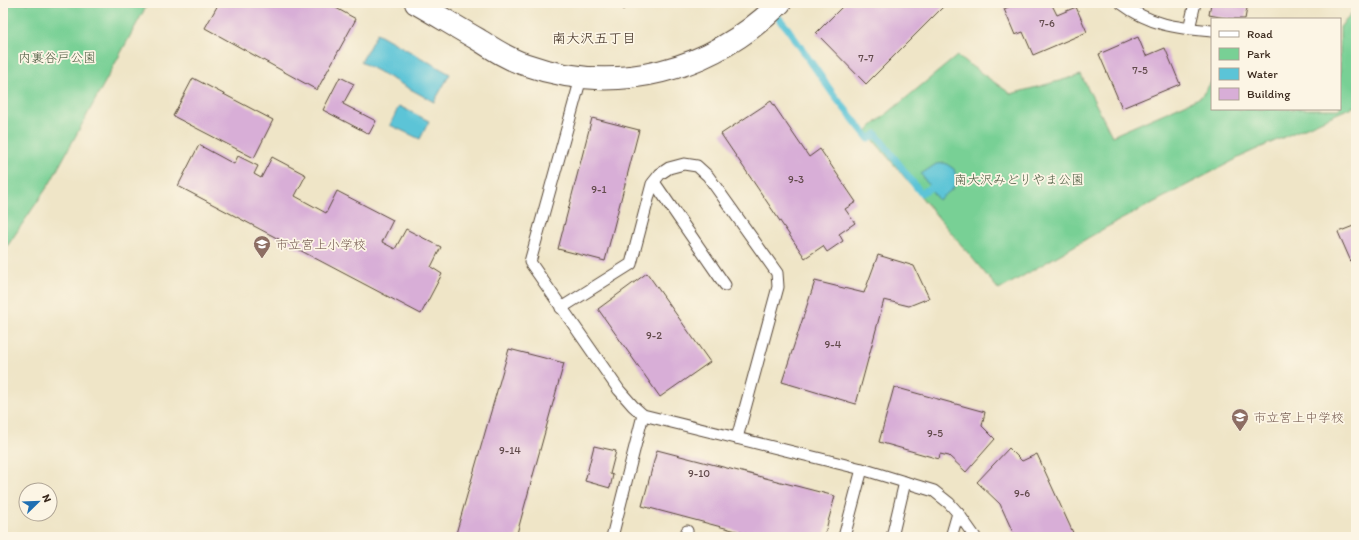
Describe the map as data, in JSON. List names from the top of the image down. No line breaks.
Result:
{"districts":["南大沢五丁目"],"parks":["内裏谷戸公園","南大沢みどりやま公園"],"places":{"school or university":["市立宮上小学校","市立宮上中学校"]},"house_numbers":["7-6","7-7","7-5","9-3","9-1","9-2","9-4","9-5","9-14","9-10","9-6"],"legend":["Road","Park","Water","Building"],"north":"top right"}
